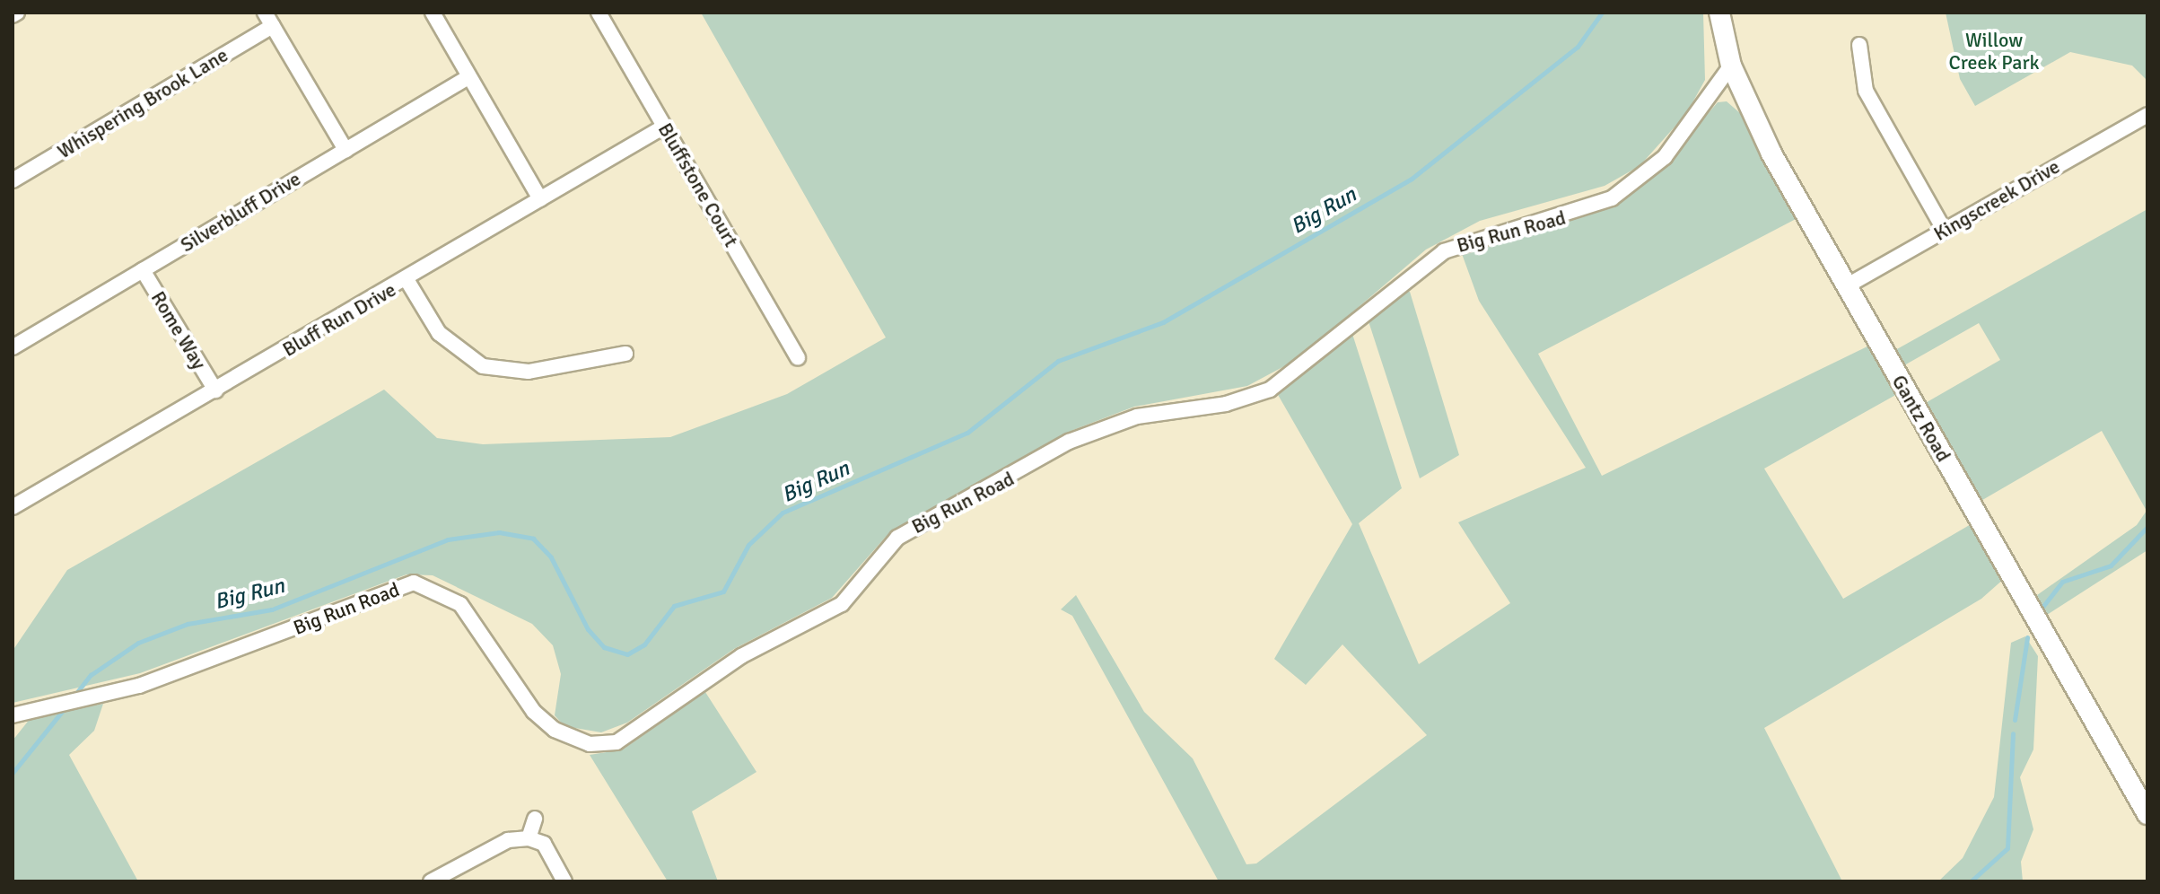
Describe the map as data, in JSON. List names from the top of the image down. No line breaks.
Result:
{"streets":{"main road":["Gantz Road"],"street":["Whispering Brook Lane","Bluffstone Court","Kingscreek Drive","Silverbluff Drive","Big Run Road","Bluff Run Drive","Rome Way"]},"crossings":[["Bluffstone Court","Bluff Run Drive"],["Kingscreek Drive","Gantz Road"],["Silverbluff Drive","Rome Way"],["Big Run Road","Gantz Road"],["Bluff Run Drive","Rome Way"]],"water":["Big Run"],"parks":["Willow Creek Park"]}
